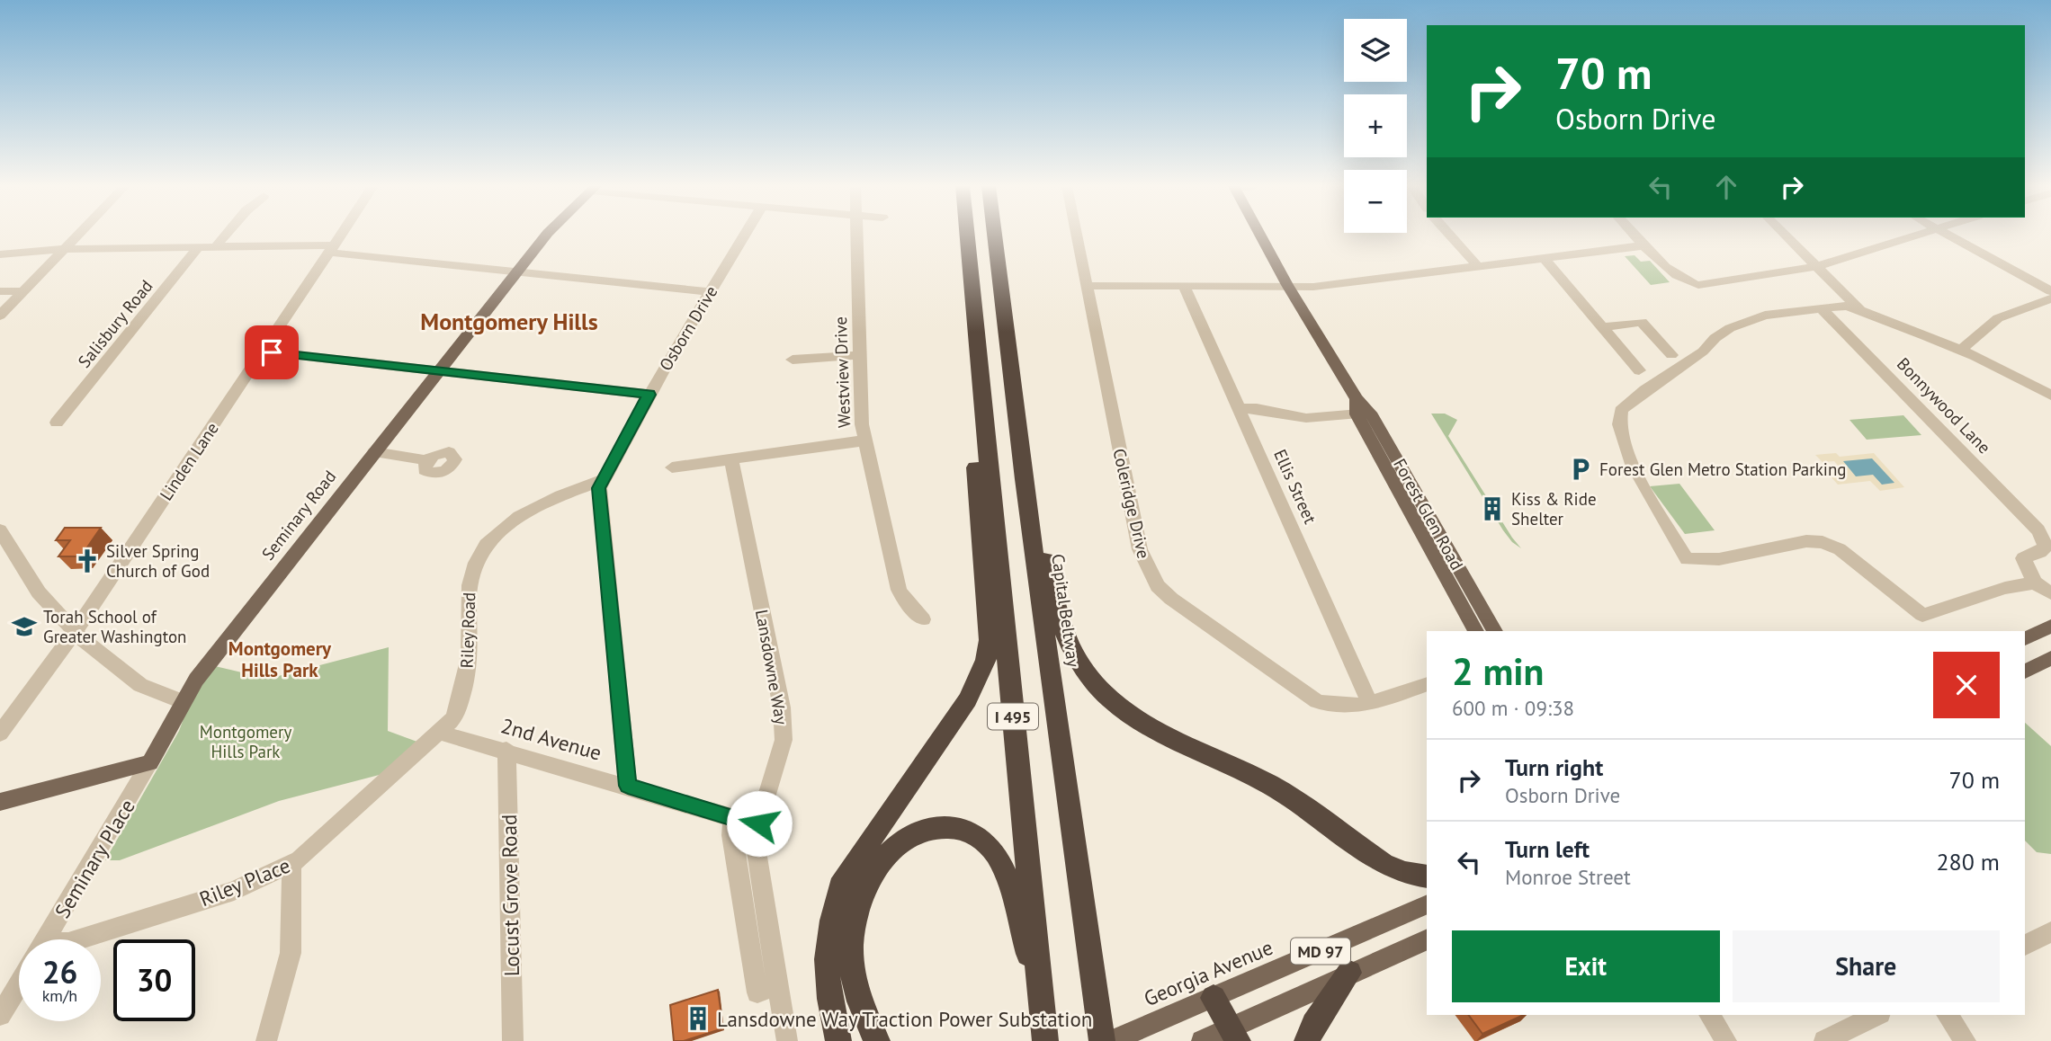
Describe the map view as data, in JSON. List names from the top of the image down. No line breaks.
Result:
{"streets":{"highway":["Capital Beltway","I 495"],"main road":["Forest Glen Road","Seminary Road","MD 97","Georgia Avenue"],"street":["Salisbury Road","Osborn Drive","Westview Drive","Bonnywood Lane","Linden Lane","Ellis Street","Coleridge Drive","Riley Road","Lansdowne Way","2nd Avenue","Seminary Place","Riley Place","Locust Grove Road"]},"crossings":[["Osborn Drive","Riley Road"],["Osborn Drive","2nd Avenue"],["Ellis Street","Coleridge Drive"],["Seminary Road","Seminary Place"],["Riley Road","2nd Avenue"],["Riley Road","Riley Place"],["Lansdowne Way","2nd Avenue"],["2nd Avenue","Riley Place"],["2nd Avenue","Locust Grove Road"]],"districts":["Montgomery Hills","Montgomery Hills Park"],"parks":["Montgomery Hills Park"],"places":{"parking":["Forest Glen Metro Station Parking"],"building":["Kiss & Ride Shelter","Lansdowne Way Traction Power Substation"],"church":["Silver Spring Church of God"],"school or university":["Torah School of Greater Washington"]},"page":{"map_buttons":["+","−"],"turn":["70 m","Osborn Drive"],"heading":["2 min","600 m · 09:38"],"list":[{"name":"Turn right","note":"Osborn Drive","value":"70 m"},{"name":"Turn left","note":"Monroe Street","value":"280 m"}],"buttons":["Exit","Share"],"speed":"26 km/h","limit":"30"}}
